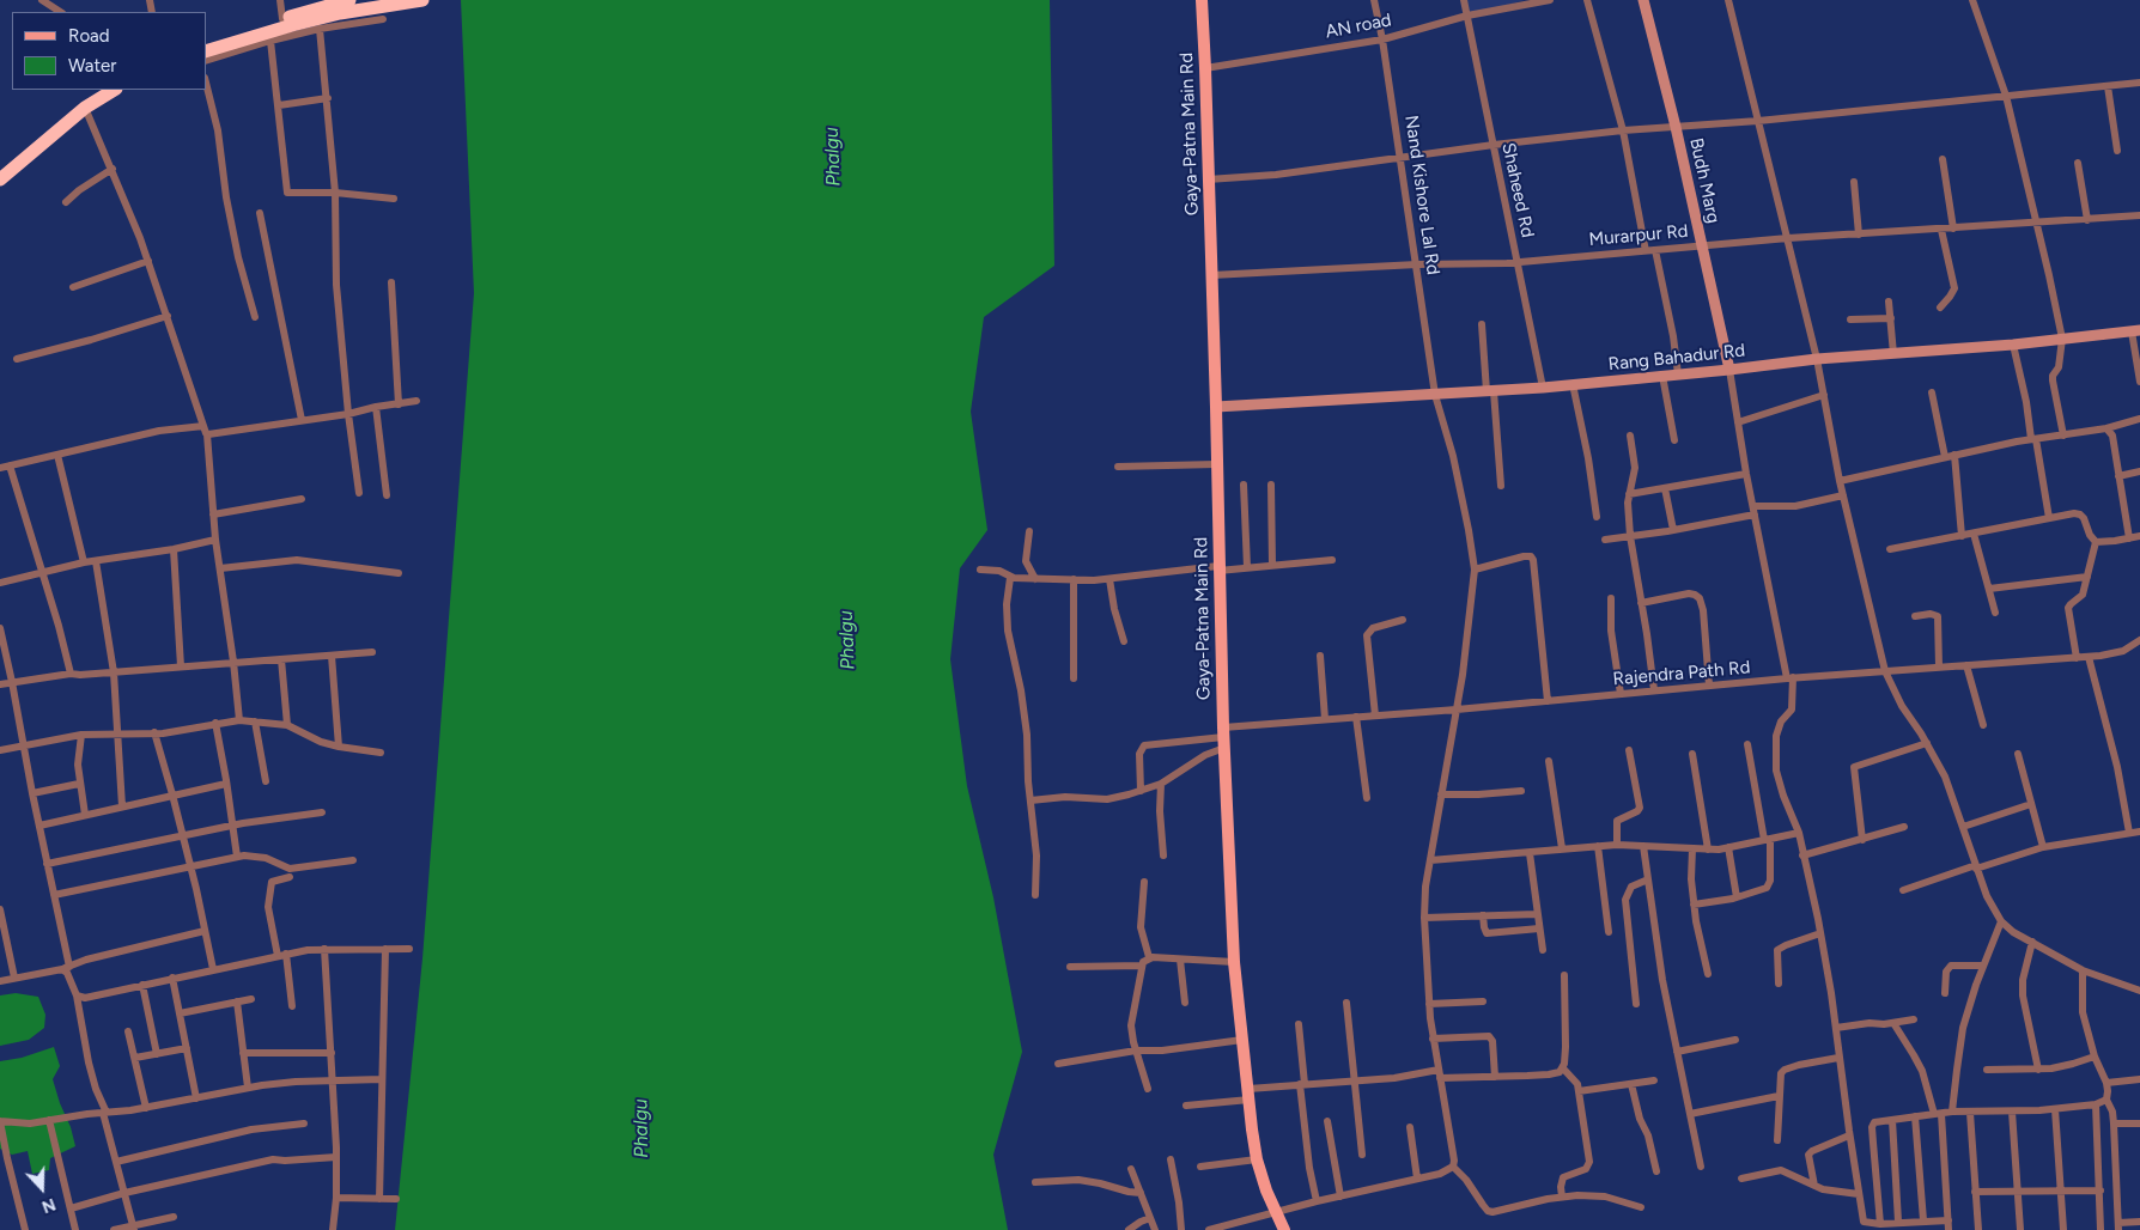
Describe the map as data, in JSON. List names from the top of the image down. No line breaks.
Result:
{"streets":{"main road":["Gaya-Patna Main Rd"],"street":["AN road","Budh Marg","Shaheed Rd","Nand Kishore Lal Rd","Murarpur Rd","Rang Bahadur Rd","Rajendra Path Rd"]},"crossings":[["AN road","Gaya-Patna Main Rd"],["AN road","Shaheed Rd"],["AN road","Nand Kishore Lal Rd"],["Gaya-Patna Main Rd","Murarpur Rd"],["Gaya-Patna Main Rd","Rang Bahadur Rd"],["Gaya-Patna Main Rd","Rajendra Path Rd"],["Budh Marg","Murarpur Rd"],["Budh Marg","Rang Bahadur Rd"],["Shaheed Rd","Murarpur Rd"],["Shaheed Rd","Rang Bahadur Rd"],["Nand Kishore Lal Rd","Murarpur Rd"],["Nand Kishore Lal Rd","Rang Bahadur Rd"],["Nand Kishore Lal Rd","Rajendra Path Rd"]],"water":["Phalgu"],"legend":["Road","Water"],"north":"bottom"}
